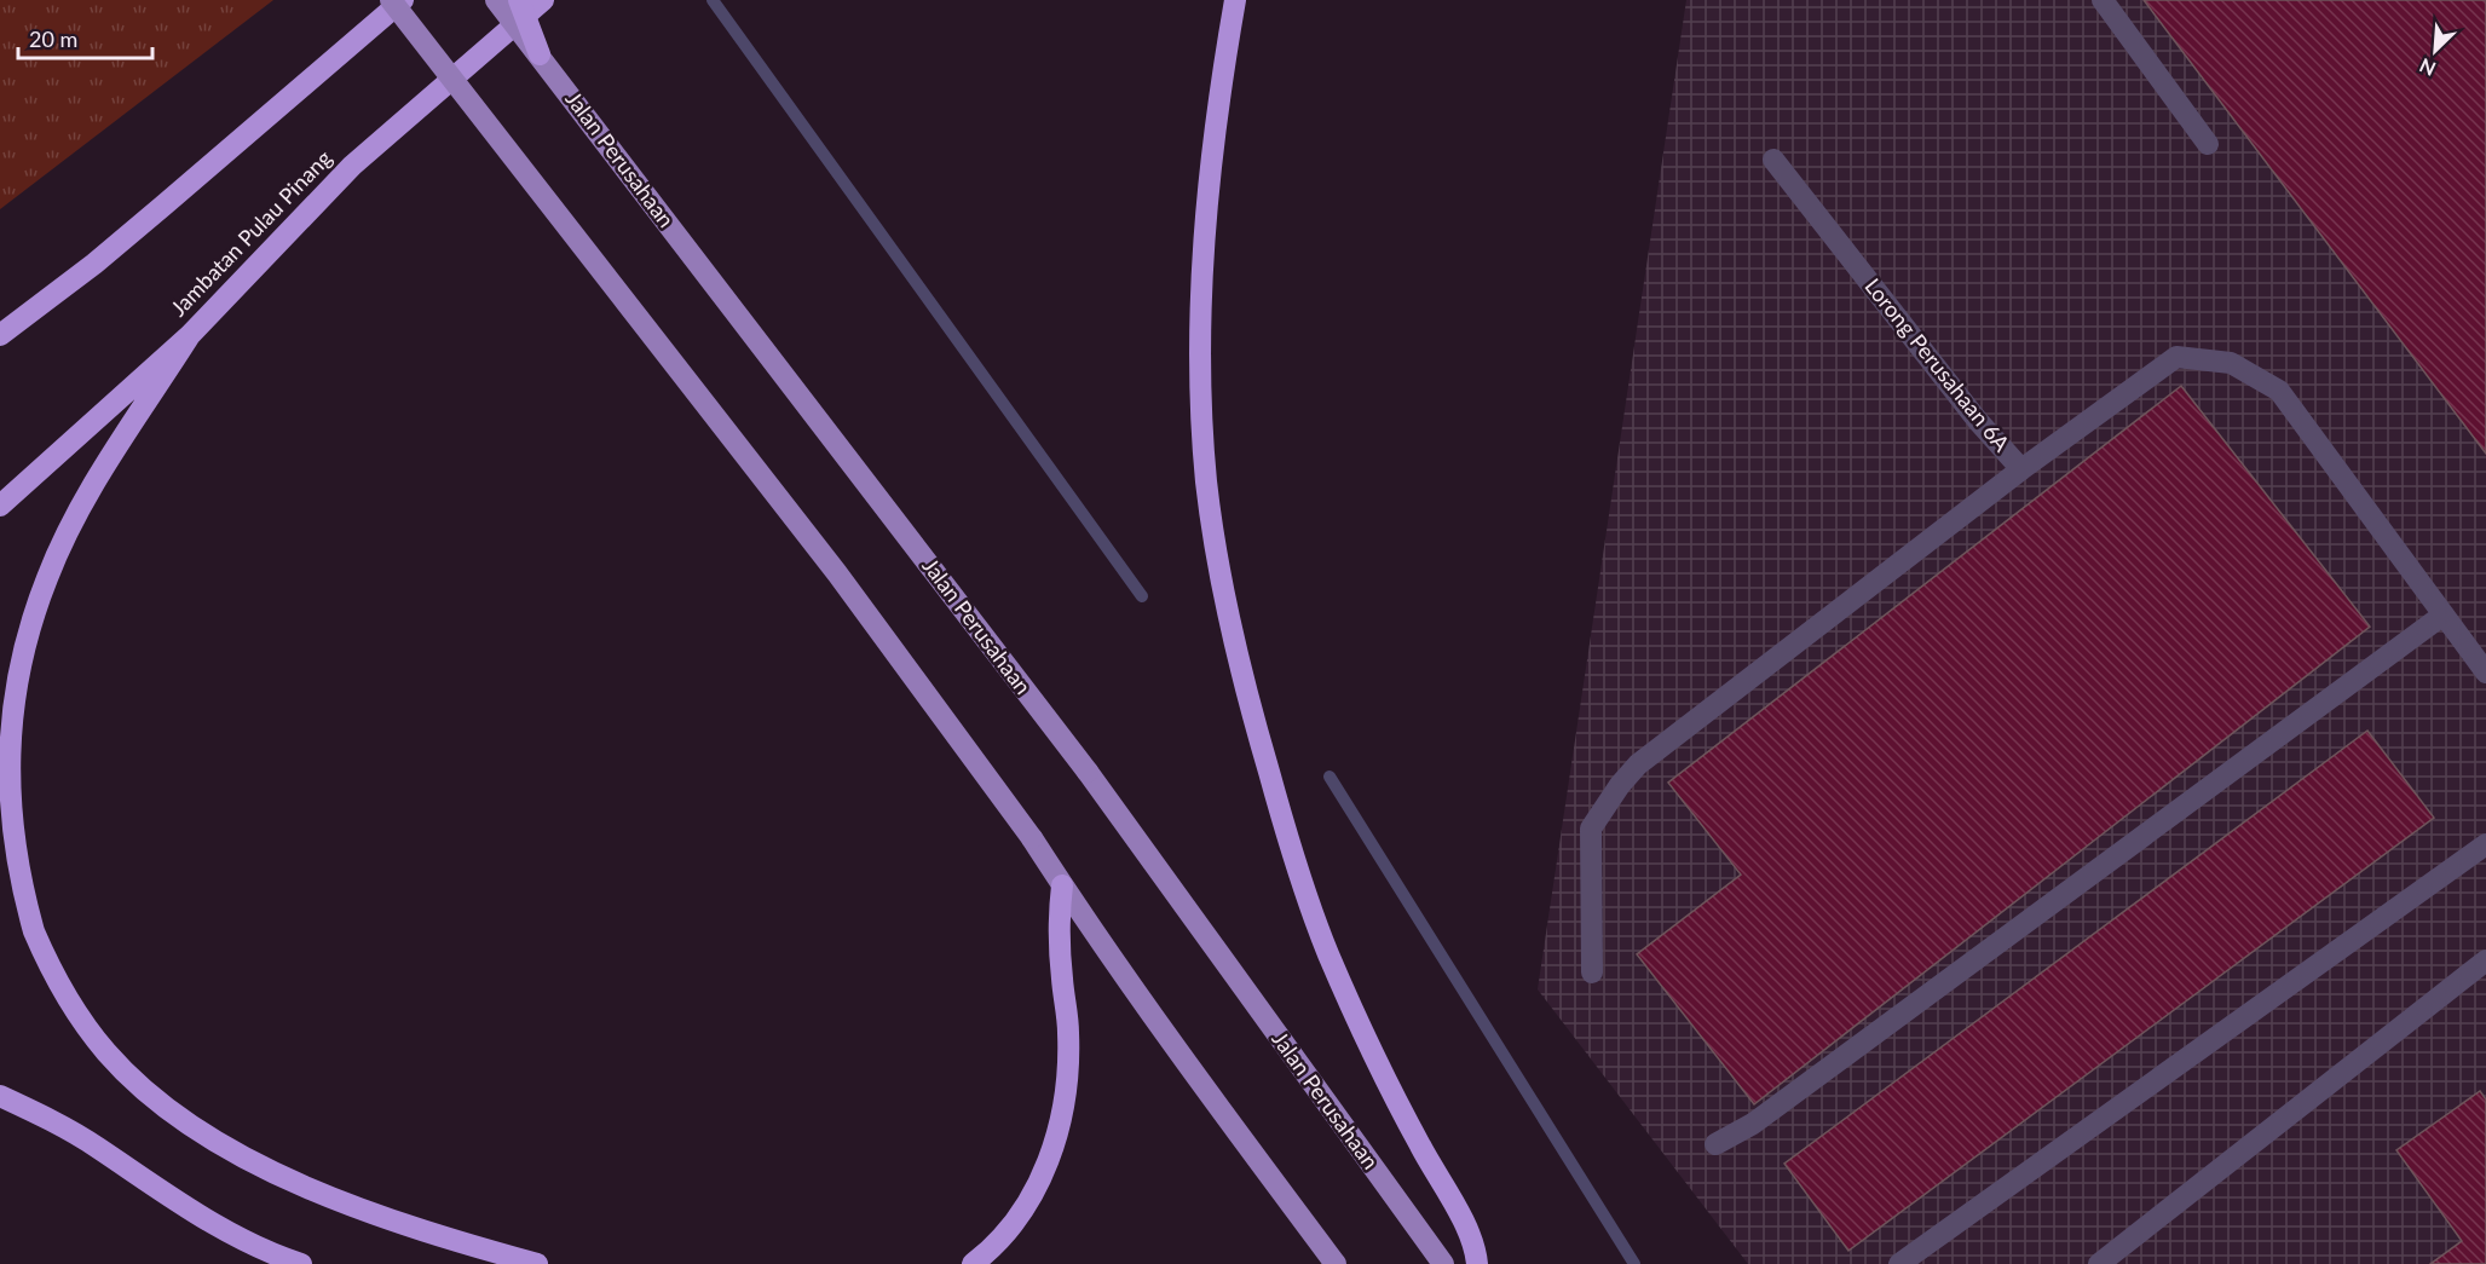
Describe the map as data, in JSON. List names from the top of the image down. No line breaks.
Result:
{"streets":{"highway":["Jambatan Pulau Pinang"],"main road":["Jalan Perusahaan"],"street":["Lorong Perusahaan 6A"]},"scale_bar":"20 m","north":"bottom left"}
